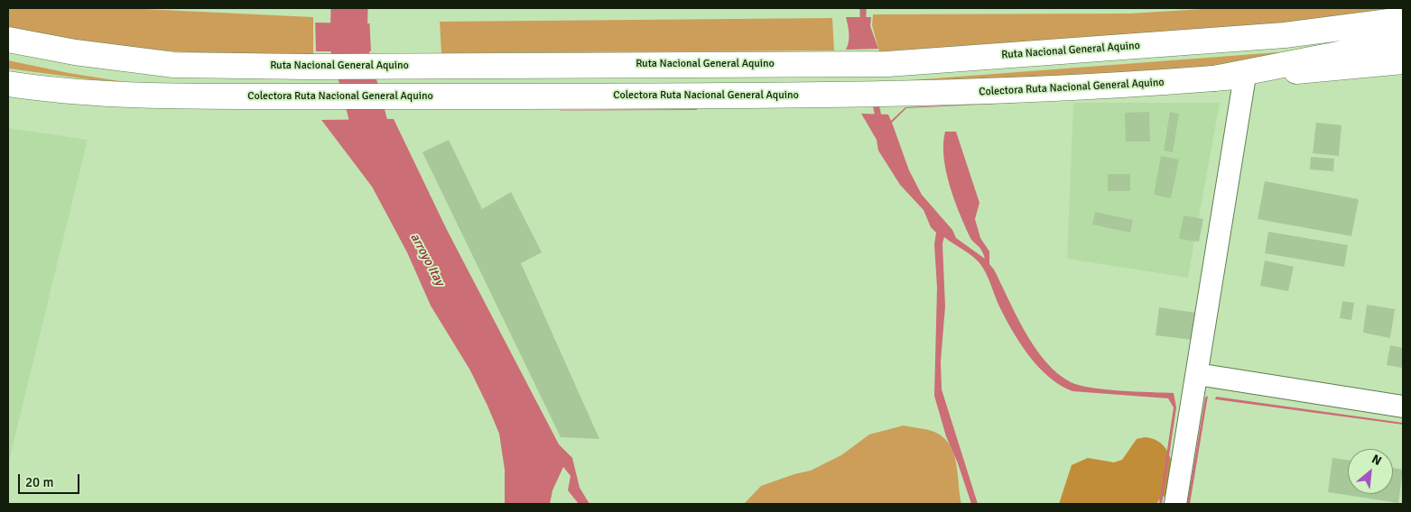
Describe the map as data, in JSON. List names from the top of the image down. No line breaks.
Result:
{"streets":{"main road":["Ruta Nacional General Aquino","Colectora Ruta Nacional General Aquino"]},"water":["arroyo Itay"],"scale_bar":"20 m","north":"top right"}
